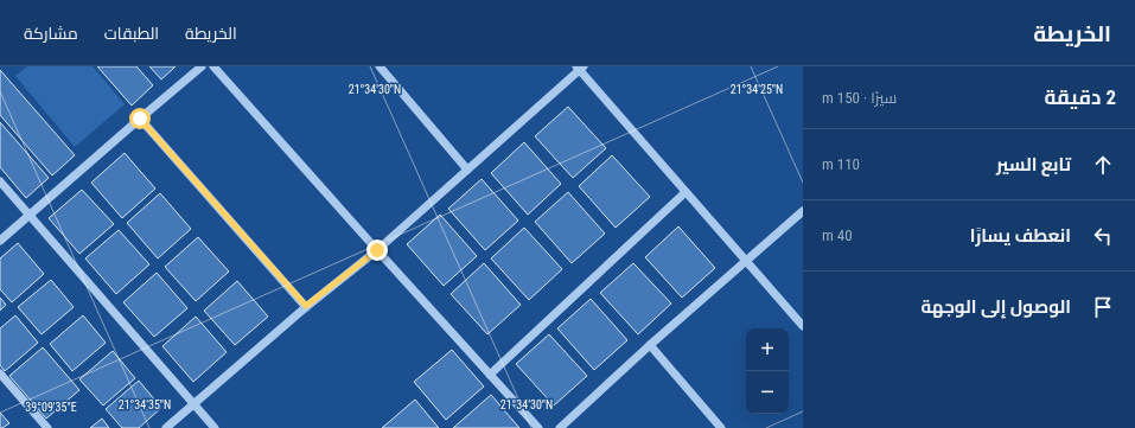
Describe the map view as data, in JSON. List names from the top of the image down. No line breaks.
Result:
{"page":{"header":"الخريطة","nav":["الخريطة","الطبقات","مشاركة"],"heading":["2 دقيقة","سيرًا · 150 m"],"list":[["تابع السير","110 m"],["انعطف يسارًا","40 m"],"الوصول إلى الوجهة"],"map_buttons":["+","−"]},"coordinates":["21°34'25\"N","21°34'30\"N","21°34'35\"N","39°09'35\"E"]}
